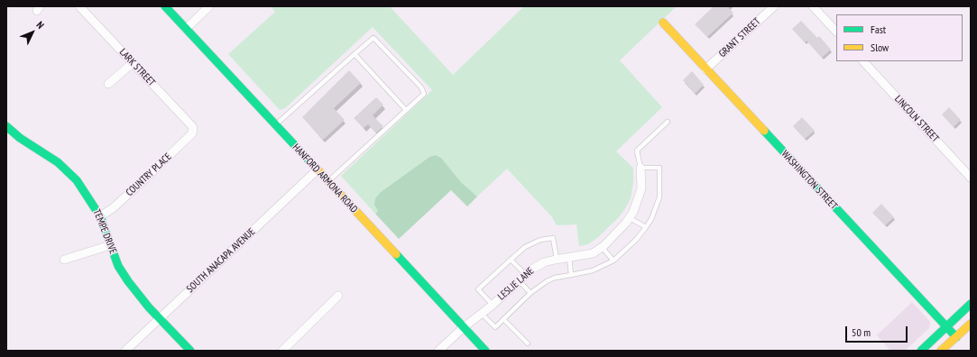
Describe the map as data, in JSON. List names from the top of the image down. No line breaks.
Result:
{"streets":{"street":["GRANT STREET","LARK STREET","LINCOLN STREET","COUNTRY PLACE","HANFORD ARMONA ROAD","WASHINGTON STREET","TEMPE DRIVE","SOUTH ANACAPA AVENUE","LESLIE LANE"]},"crossings":[["GRANT STREET","WASHINGTON STREET"],["LARK STREET","COUNTRY PLACE"],["COUNTRY PLACE","TEMPE DRIVE"],["HANFORD ARMONA ROAD","SOUTH ANACAPA AVENUE"],["HANFORD ARMONA ROAD","LESLIE LANE"],["TEMPE DRIVE","SOUTH ANACAPA AVENUE"]],"legend":["Fast","Slow"],"scale_bar":"50 m","north":"top right"}
